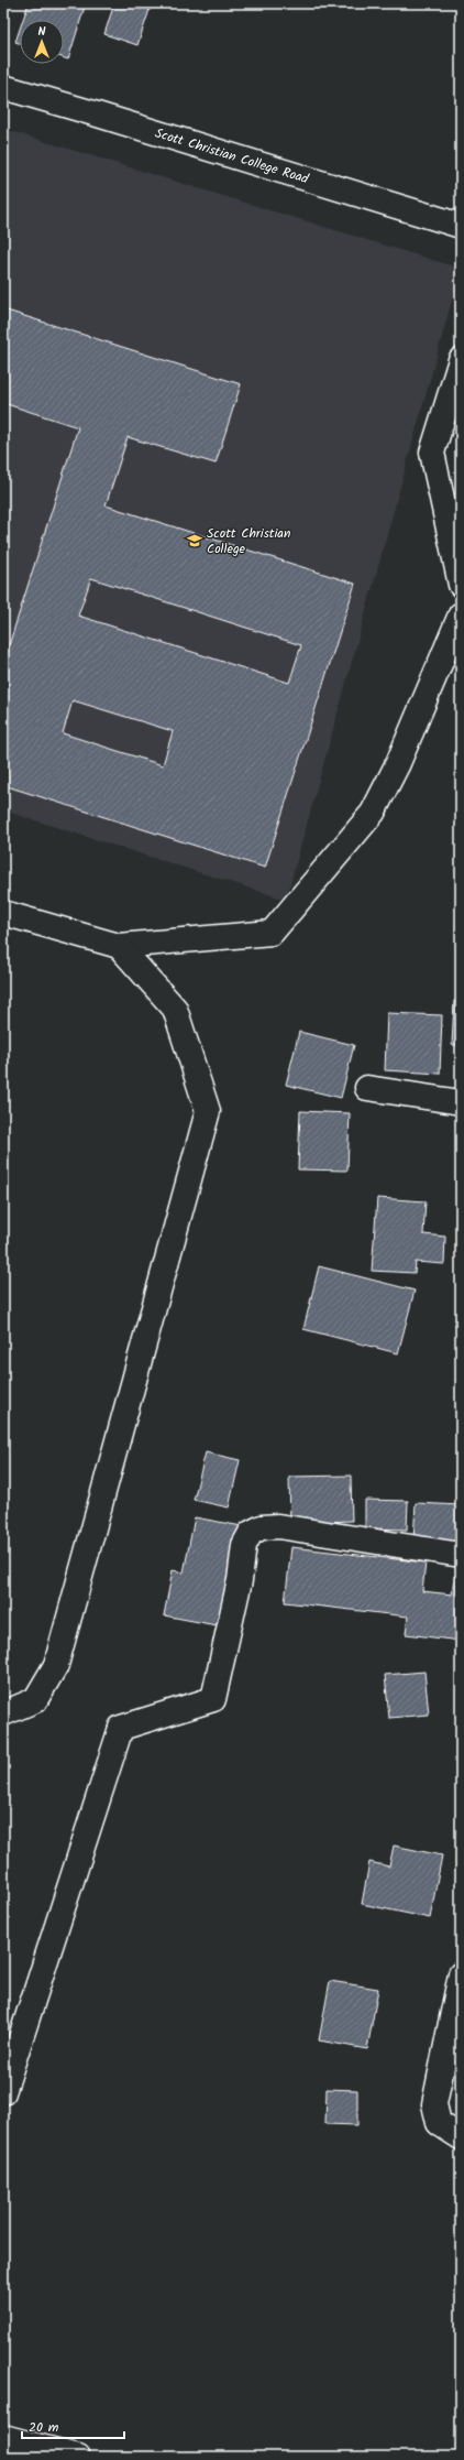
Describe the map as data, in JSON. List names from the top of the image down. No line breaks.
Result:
{"streets":{"street":["Scott Christian College Road"]},"places":{"school or university":["Scott Christian College"]},"scale_bar":"20 m","north":"top"}
